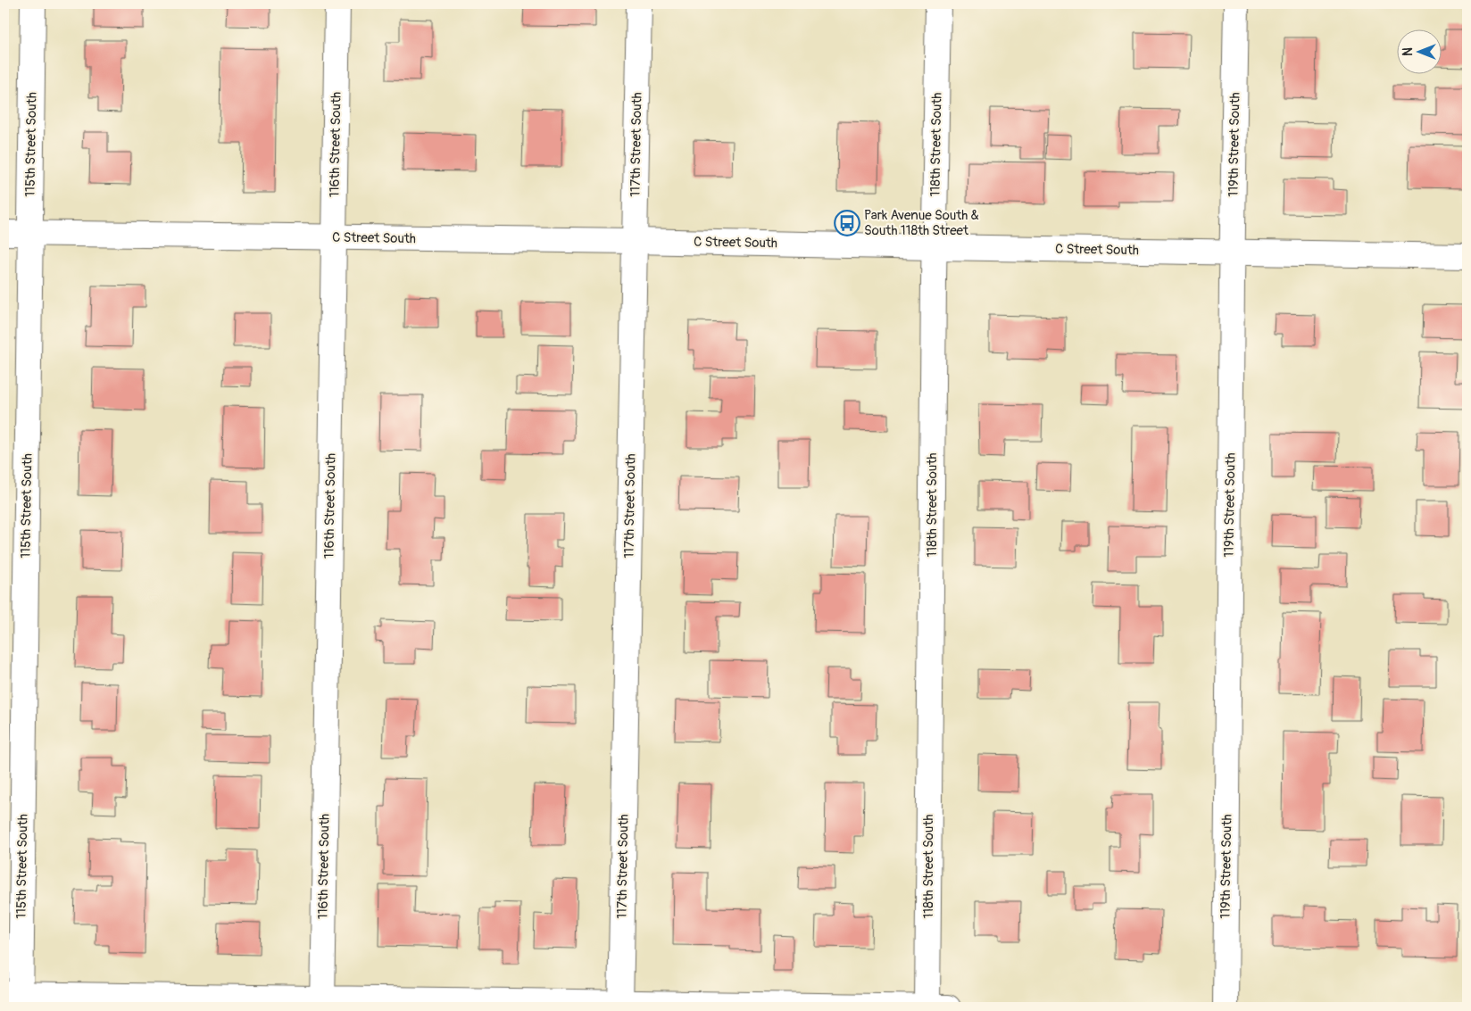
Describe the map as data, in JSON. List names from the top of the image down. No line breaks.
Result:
{"streets":{"street":["115th Street South","116th Street South","117th Street South","118th Street South","119th Street South","C Street South"]},"crossings":[["115th Street South","C Street South"],["116th Street South","C Street South"],["117th Street South","C Street South"],["118th Street South","C Street South"],["119th Street South","C Street South"]],"places":{"bus stop":["Park Avenue South & South 118th Street"]},"north":"left"}
